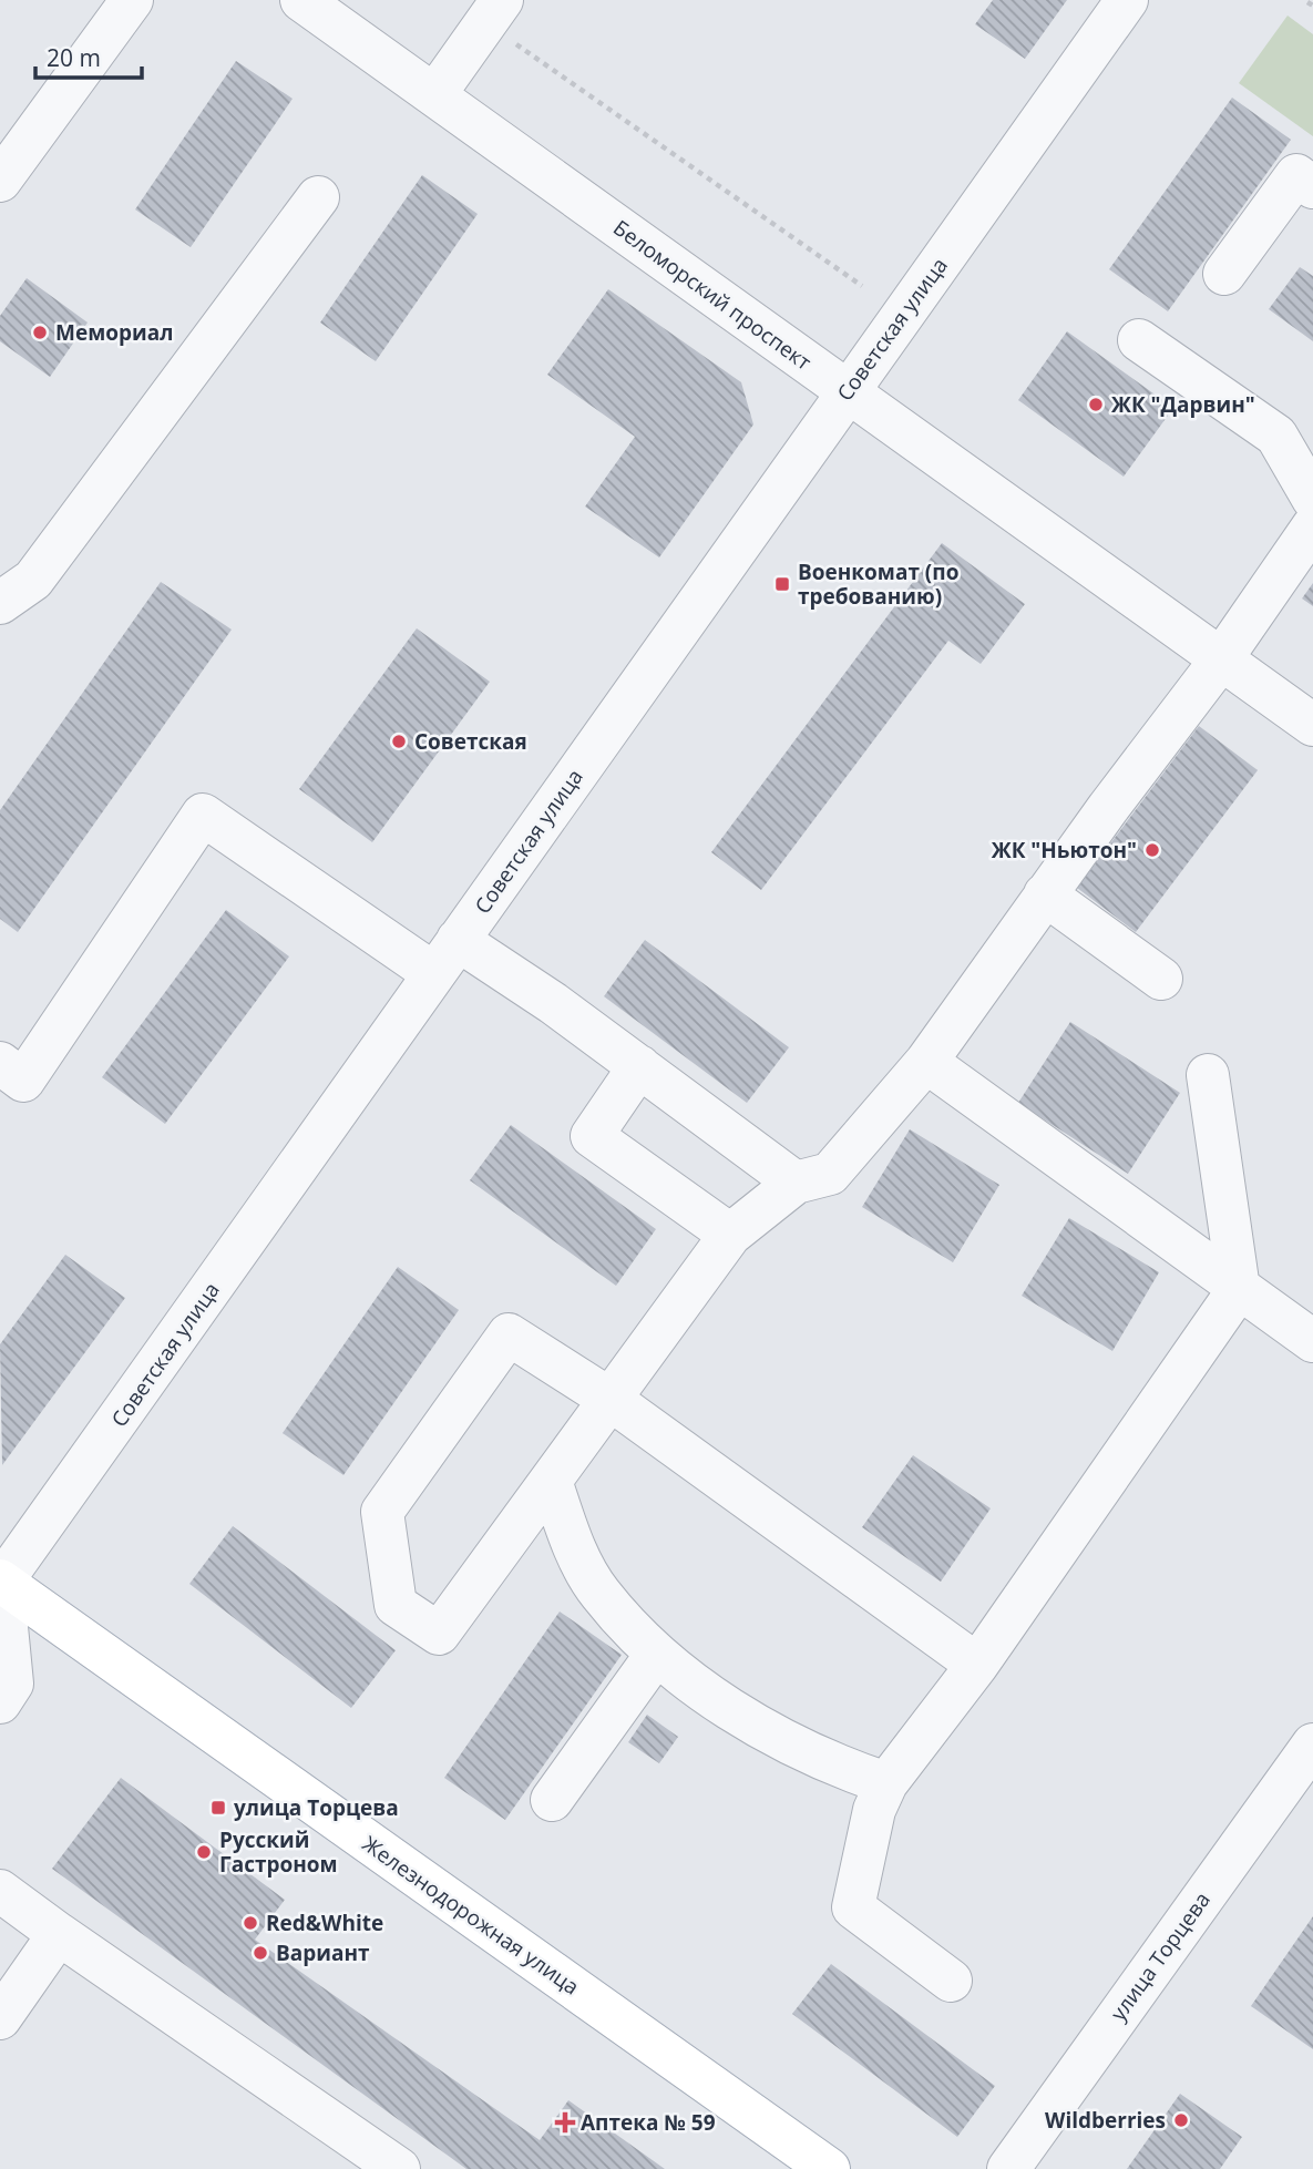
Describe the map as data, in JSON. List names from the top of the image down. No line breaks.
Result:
{"streets":{"main road":["Железнодорожная улица"],"street":["Беломорский проспект","Советская улица","улица Торцева"]},"crossings":[["Беломорский проспект","Советская улица"],["Советская улица","Железнодорожная улица"]],"places":{"other":["Мемориал","ЖК \"Дарвин\"","Советская","ЖК \"Ньютон\"","Русский Гастроном","Red&White","Вариант","Wildberries"],"transit":["Военкомат (по требованию)","улица Торцева"],"health":["Аптека № 59"]},"scale_bar":"20 m"}
